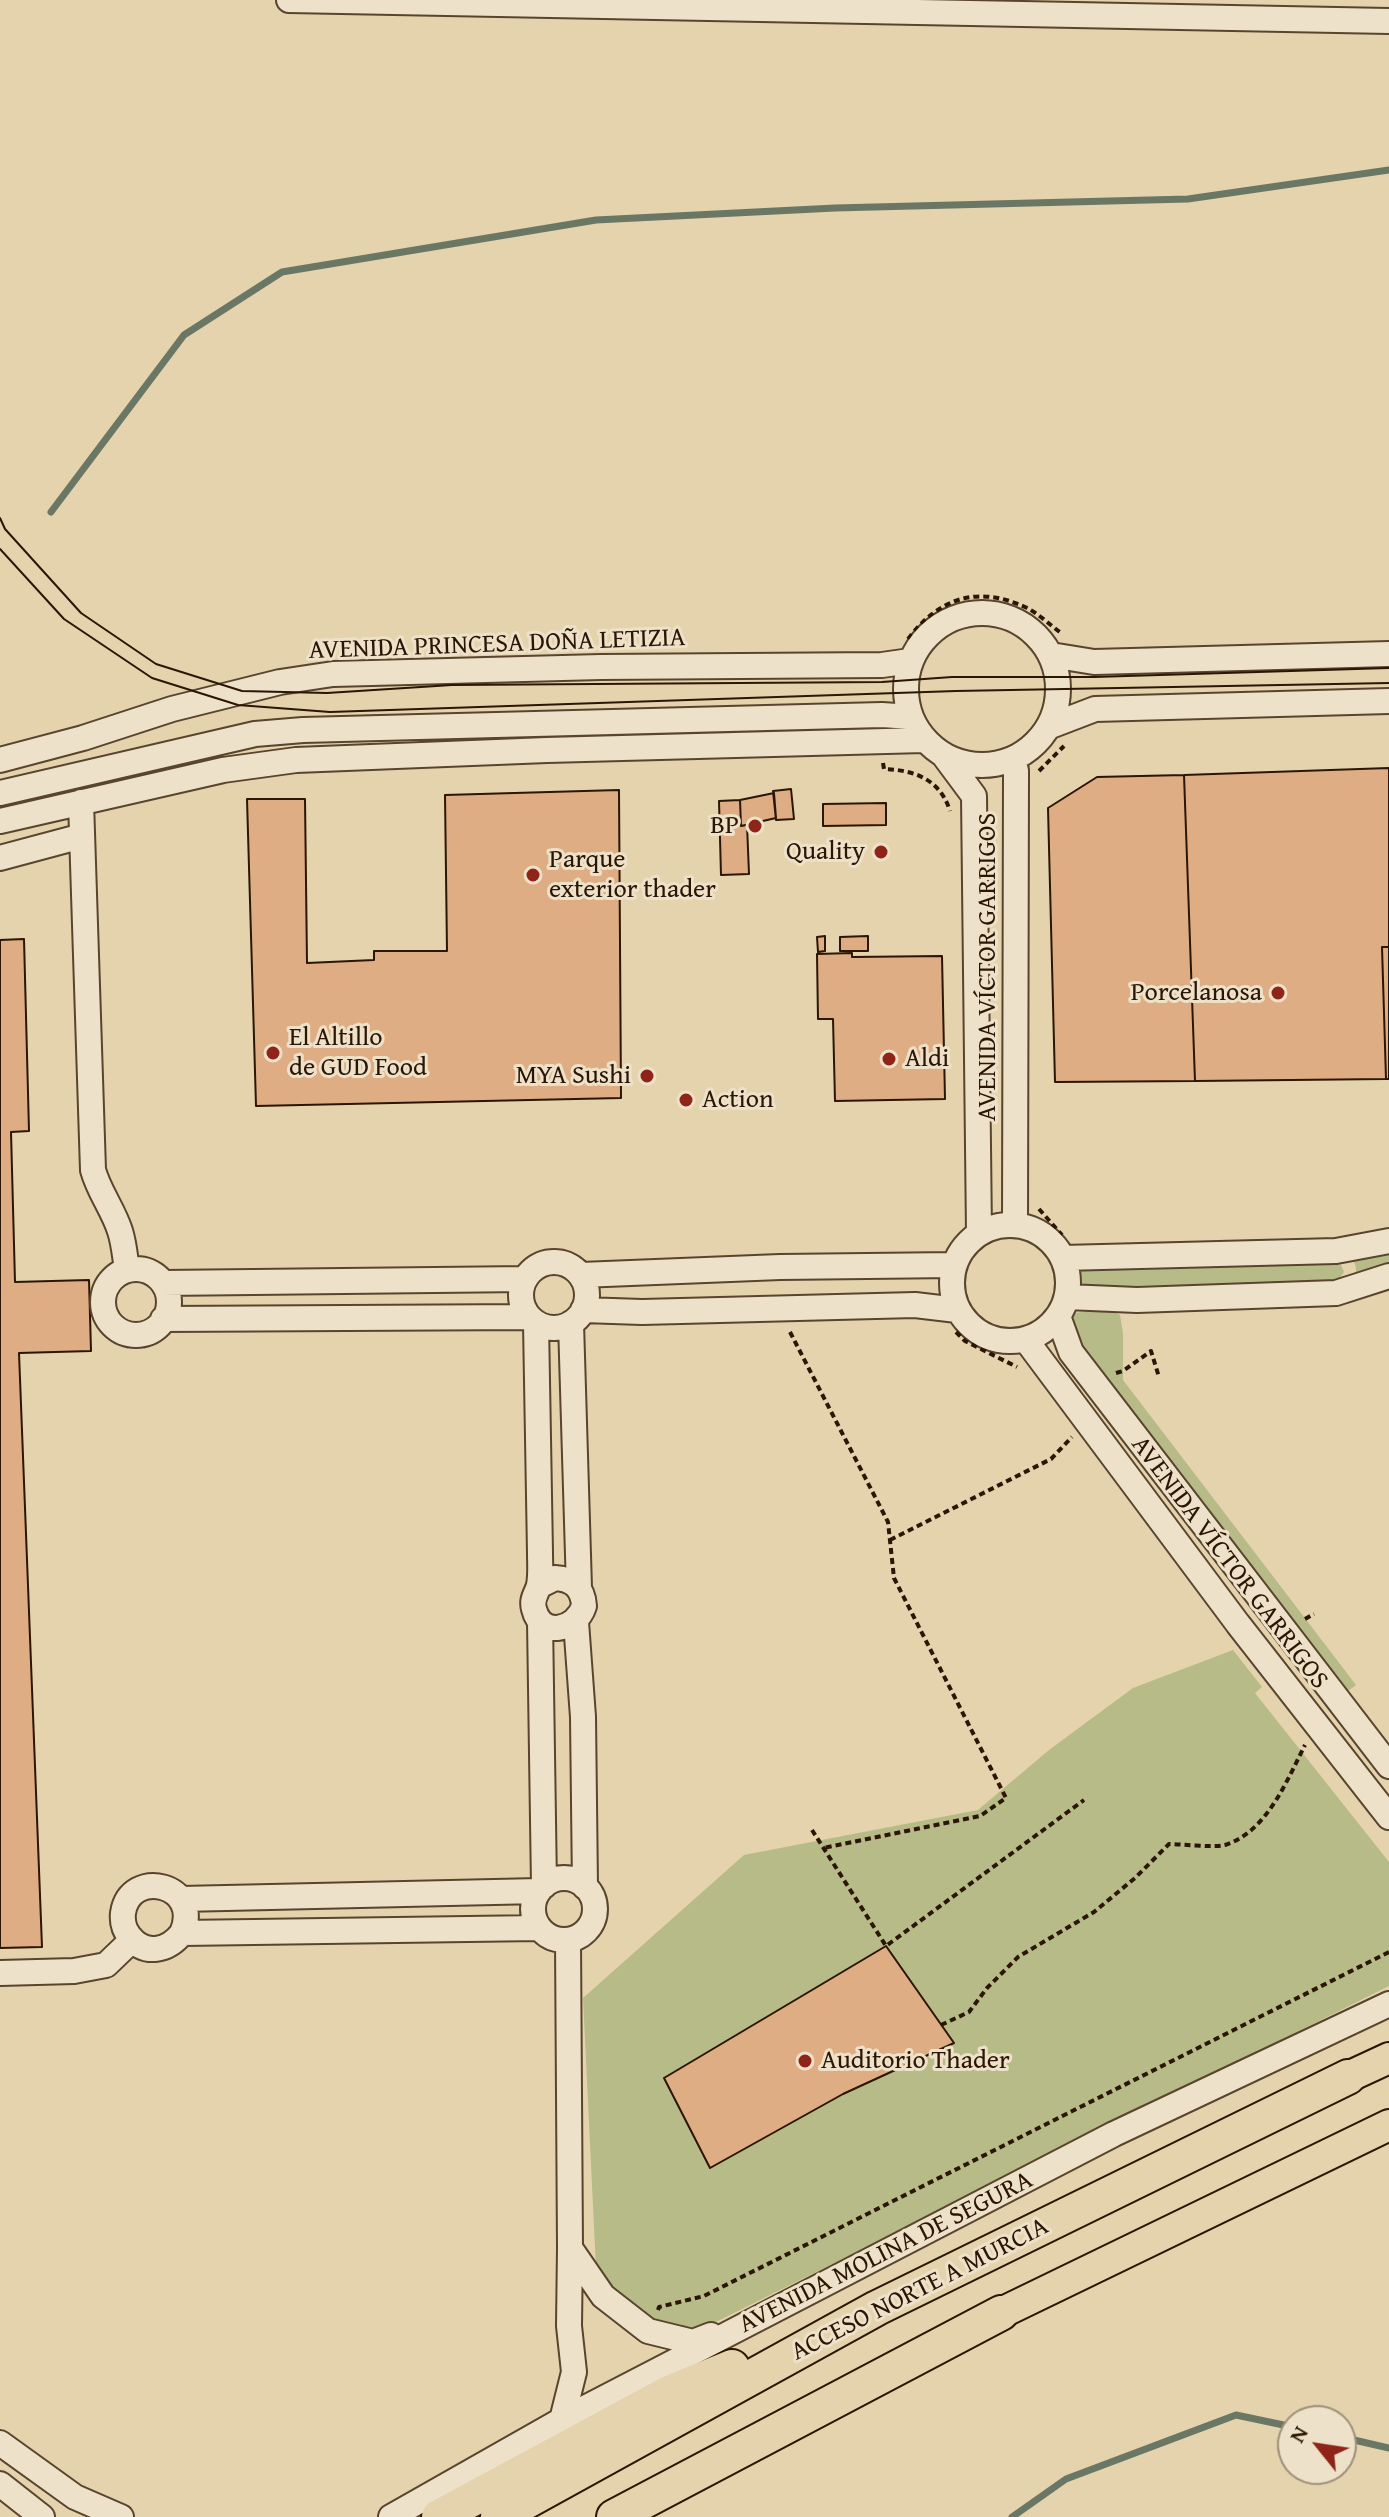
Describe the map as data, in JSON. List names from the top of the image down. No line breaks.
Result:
{"streets":{"highway":["ACCESO NORTE A MURCIA"],"street":["AVENIDA PRINCESA DOÑA LETIZIA","AVENIDA VÍCTOR GARRIGOS","AVENIDA MOLINA DE SEGURA"]},"crossings":[["AVENIDA PRINCESA DOÑA LETIZIA","AVENIDA VÍCTOR GARRIGOS"]],"places":["BP","Quality","Parque exterior thader","Porcelanosa","El Altillo de GUD Food","Aldi","MYA Sushi","Action","Auditorio Thader"],"north":"top left"}
